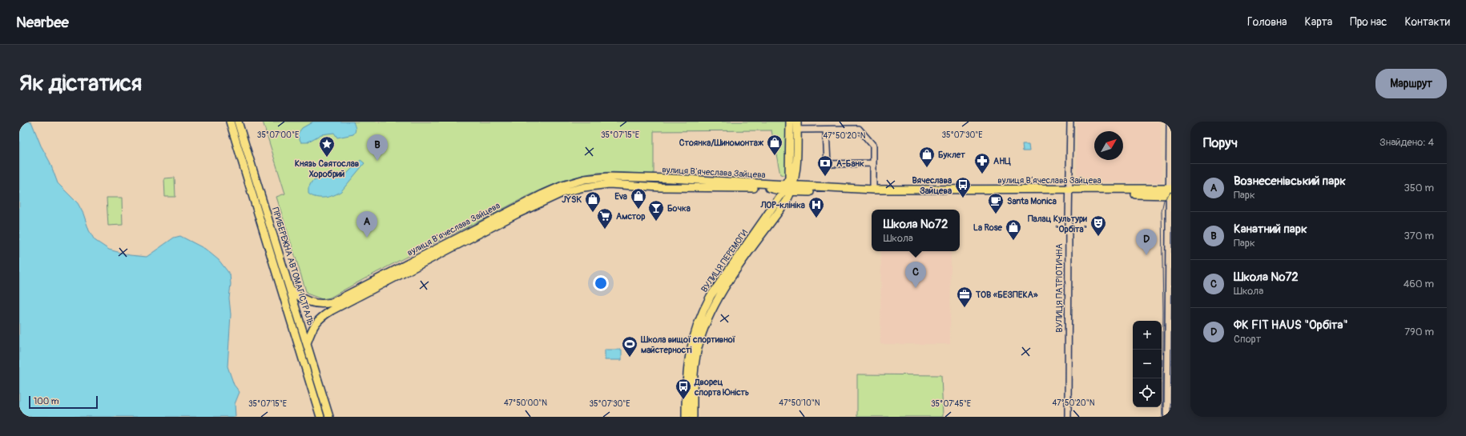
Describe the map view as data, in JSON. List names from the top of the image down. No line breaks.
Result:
{"streets":{"main road":["вулиця Вʼячеслава Зайцева","ВУЛИЦЯ ПЕРЕМОГИ","ПРИБЕРЕЖНА АВТОМАГІСТРАЛЬ"],"street":["ВУЛИЦЯ ПАТРІОТИЧНА"]},"crossings":[["вулиця Вʼячеслава Зайцева","ВУЛИЦЯ ПЕРЕМОГИ"],["вулиця Вʼячеслава Зайцева","ПРИБЕРЕЖНА АВТОМАГІСТРАЛЬ"],["вулиця Вʼячеслава Зайцева","ВУЛИЦЯ ПАТРІОТИЧНА"]],"places":{"shop":["Стоянка/Шиномонтаж","Буклет","Eva","JYSK","La Rose"],"place":["Князь Святослав Хоробрий"],"pharmacy":["АНЦ"],"bank":["А-Банк"],"bus stop":["Вячеслава Зайцева","Дворец спорта Юність"],"cafe":["Santa Monica"],"hospital":["ЛОР-клініка"],"bar":["Бочка"],"supermarket":["Амстор"],"theatre":["Палац Культури \"Орбіта\""],"office":["ТОВ «БЕЗПЕКА»"],"sports":["Школа вищої спортивної майстерності"]},"scale_bar":"100 m","north":"top right","page":{"header":"Nearbee","nav":["Головна","Карта","Про нас","Контакти"],"buttons":"Маршрут","title":"Як дістатися","heading":["Поруч","Знайдено: 4"],"pins":["B","A","D","C"],"list":[{"mark":"A","name":"Вознесенівський парк","note":"Парк","value":"350 m"},{"mark":"B","name":"Канатний парк","note":"Парк","value":"370 m"},{"mark":"C","name":"Школа №72","note":"Школа","value":"460 m"},{"mark":"D","name":"ФК FIT HAUS \"Орбіта\"","note":"Спорт","value":"790 m"}],"popup":["Школа №72","Школа"],"map_buttons":["+","−"],"scale":"100 m"},"coordinates":["35°07'00\"E","35°07'15\"E","35°07'30\"E","47°50'20\"N","47°50'00\"N","47°50'10\"N","35°07'45\"E"]}
